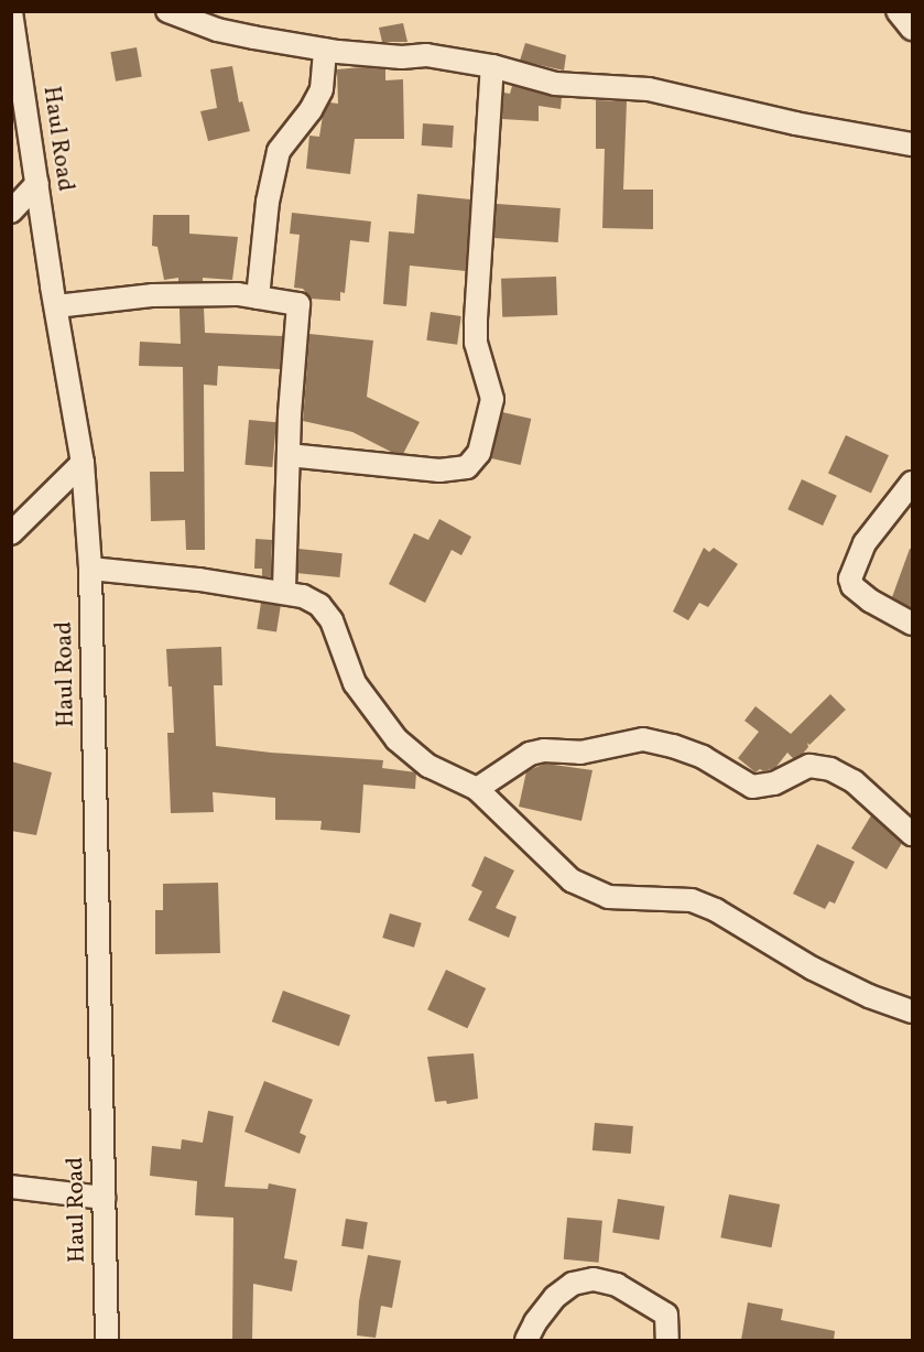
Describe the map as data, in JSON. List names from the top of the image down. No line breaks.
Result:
{"streets":{"street":["Haul Road"]}}
